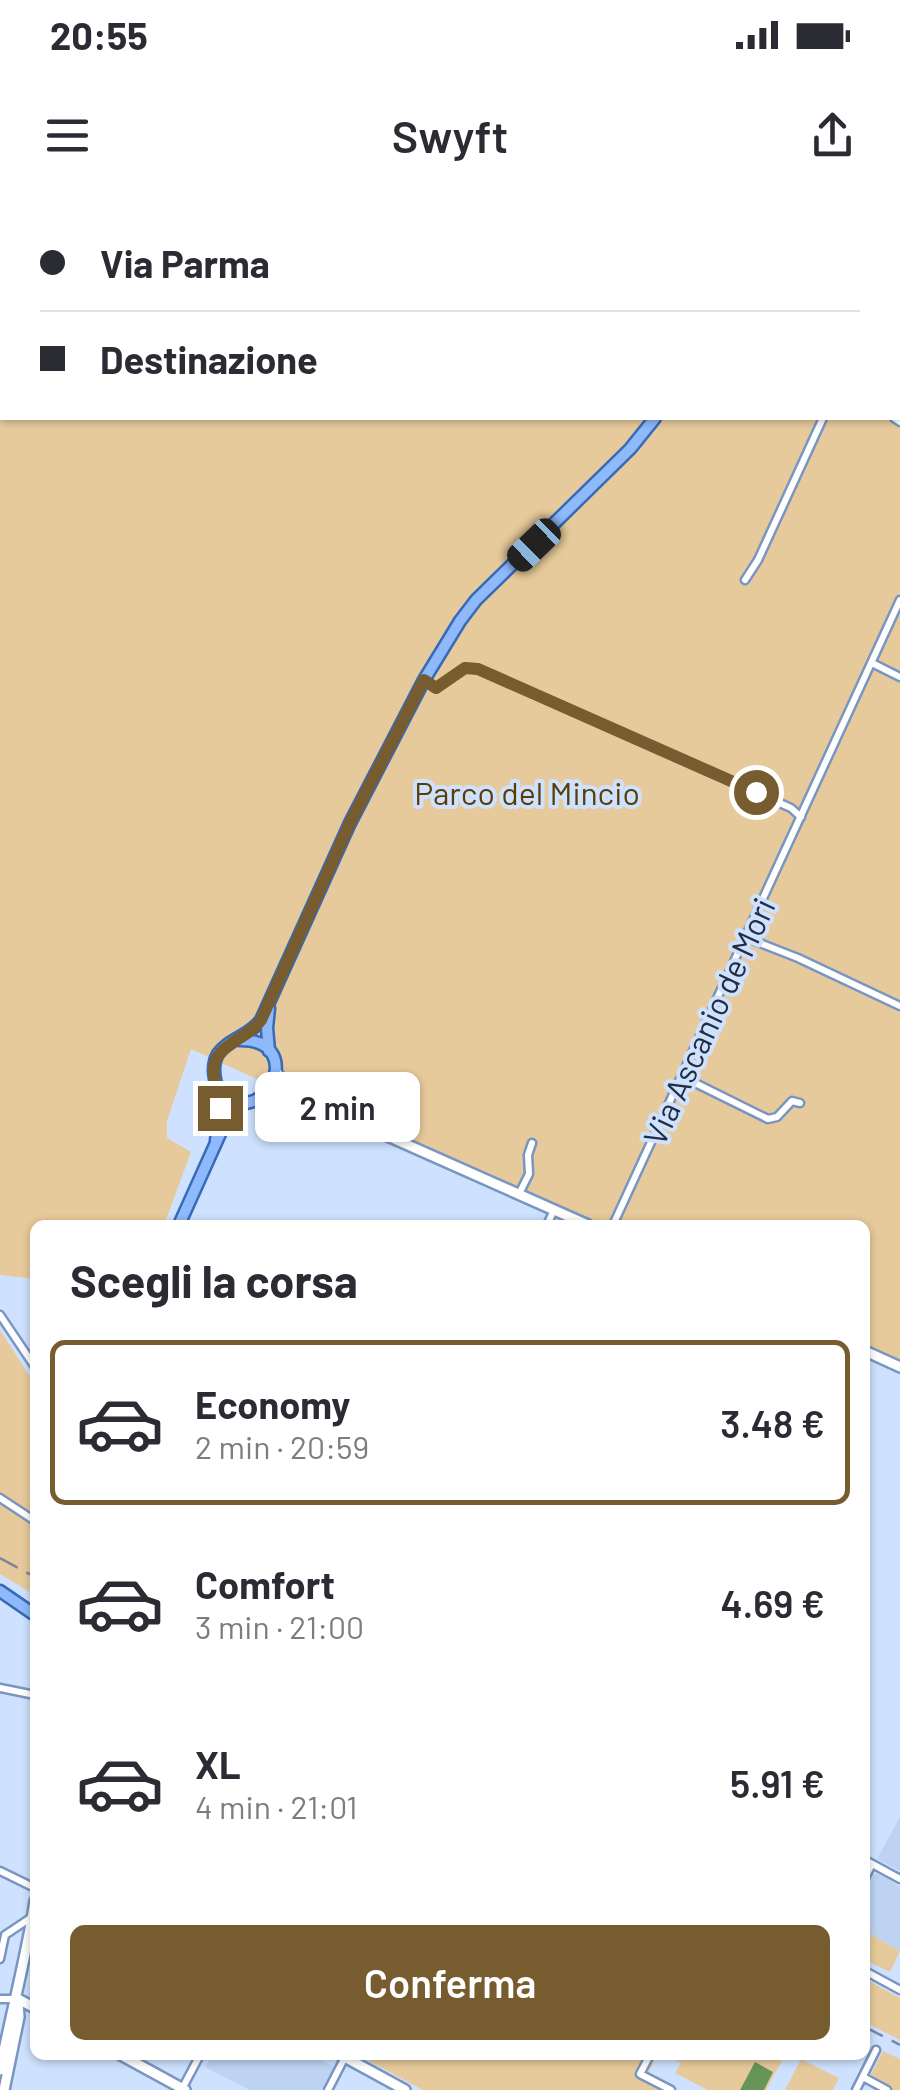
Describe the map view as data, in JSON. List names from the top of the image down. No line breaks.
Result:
{"streets":{"street":["Via Ascanio de Mori"]},"parks":["Parco del Mincio"],"page":{"status":"20:55","header":"Swyft","banner":["Via Parma","Destinazione"],"bubble":"2 min","heading":"Scegli la corsa","list":[{"name":"Economy","note":"2 min · 20:59","value":"3.48 €"},{"name":"Comfort","note":"3 min · 21:00","value":"4.69 €"},{"name":"XL","note":"4 min · 21:01","value":"5.91 €"}],"buttons":"Conferma"}}
